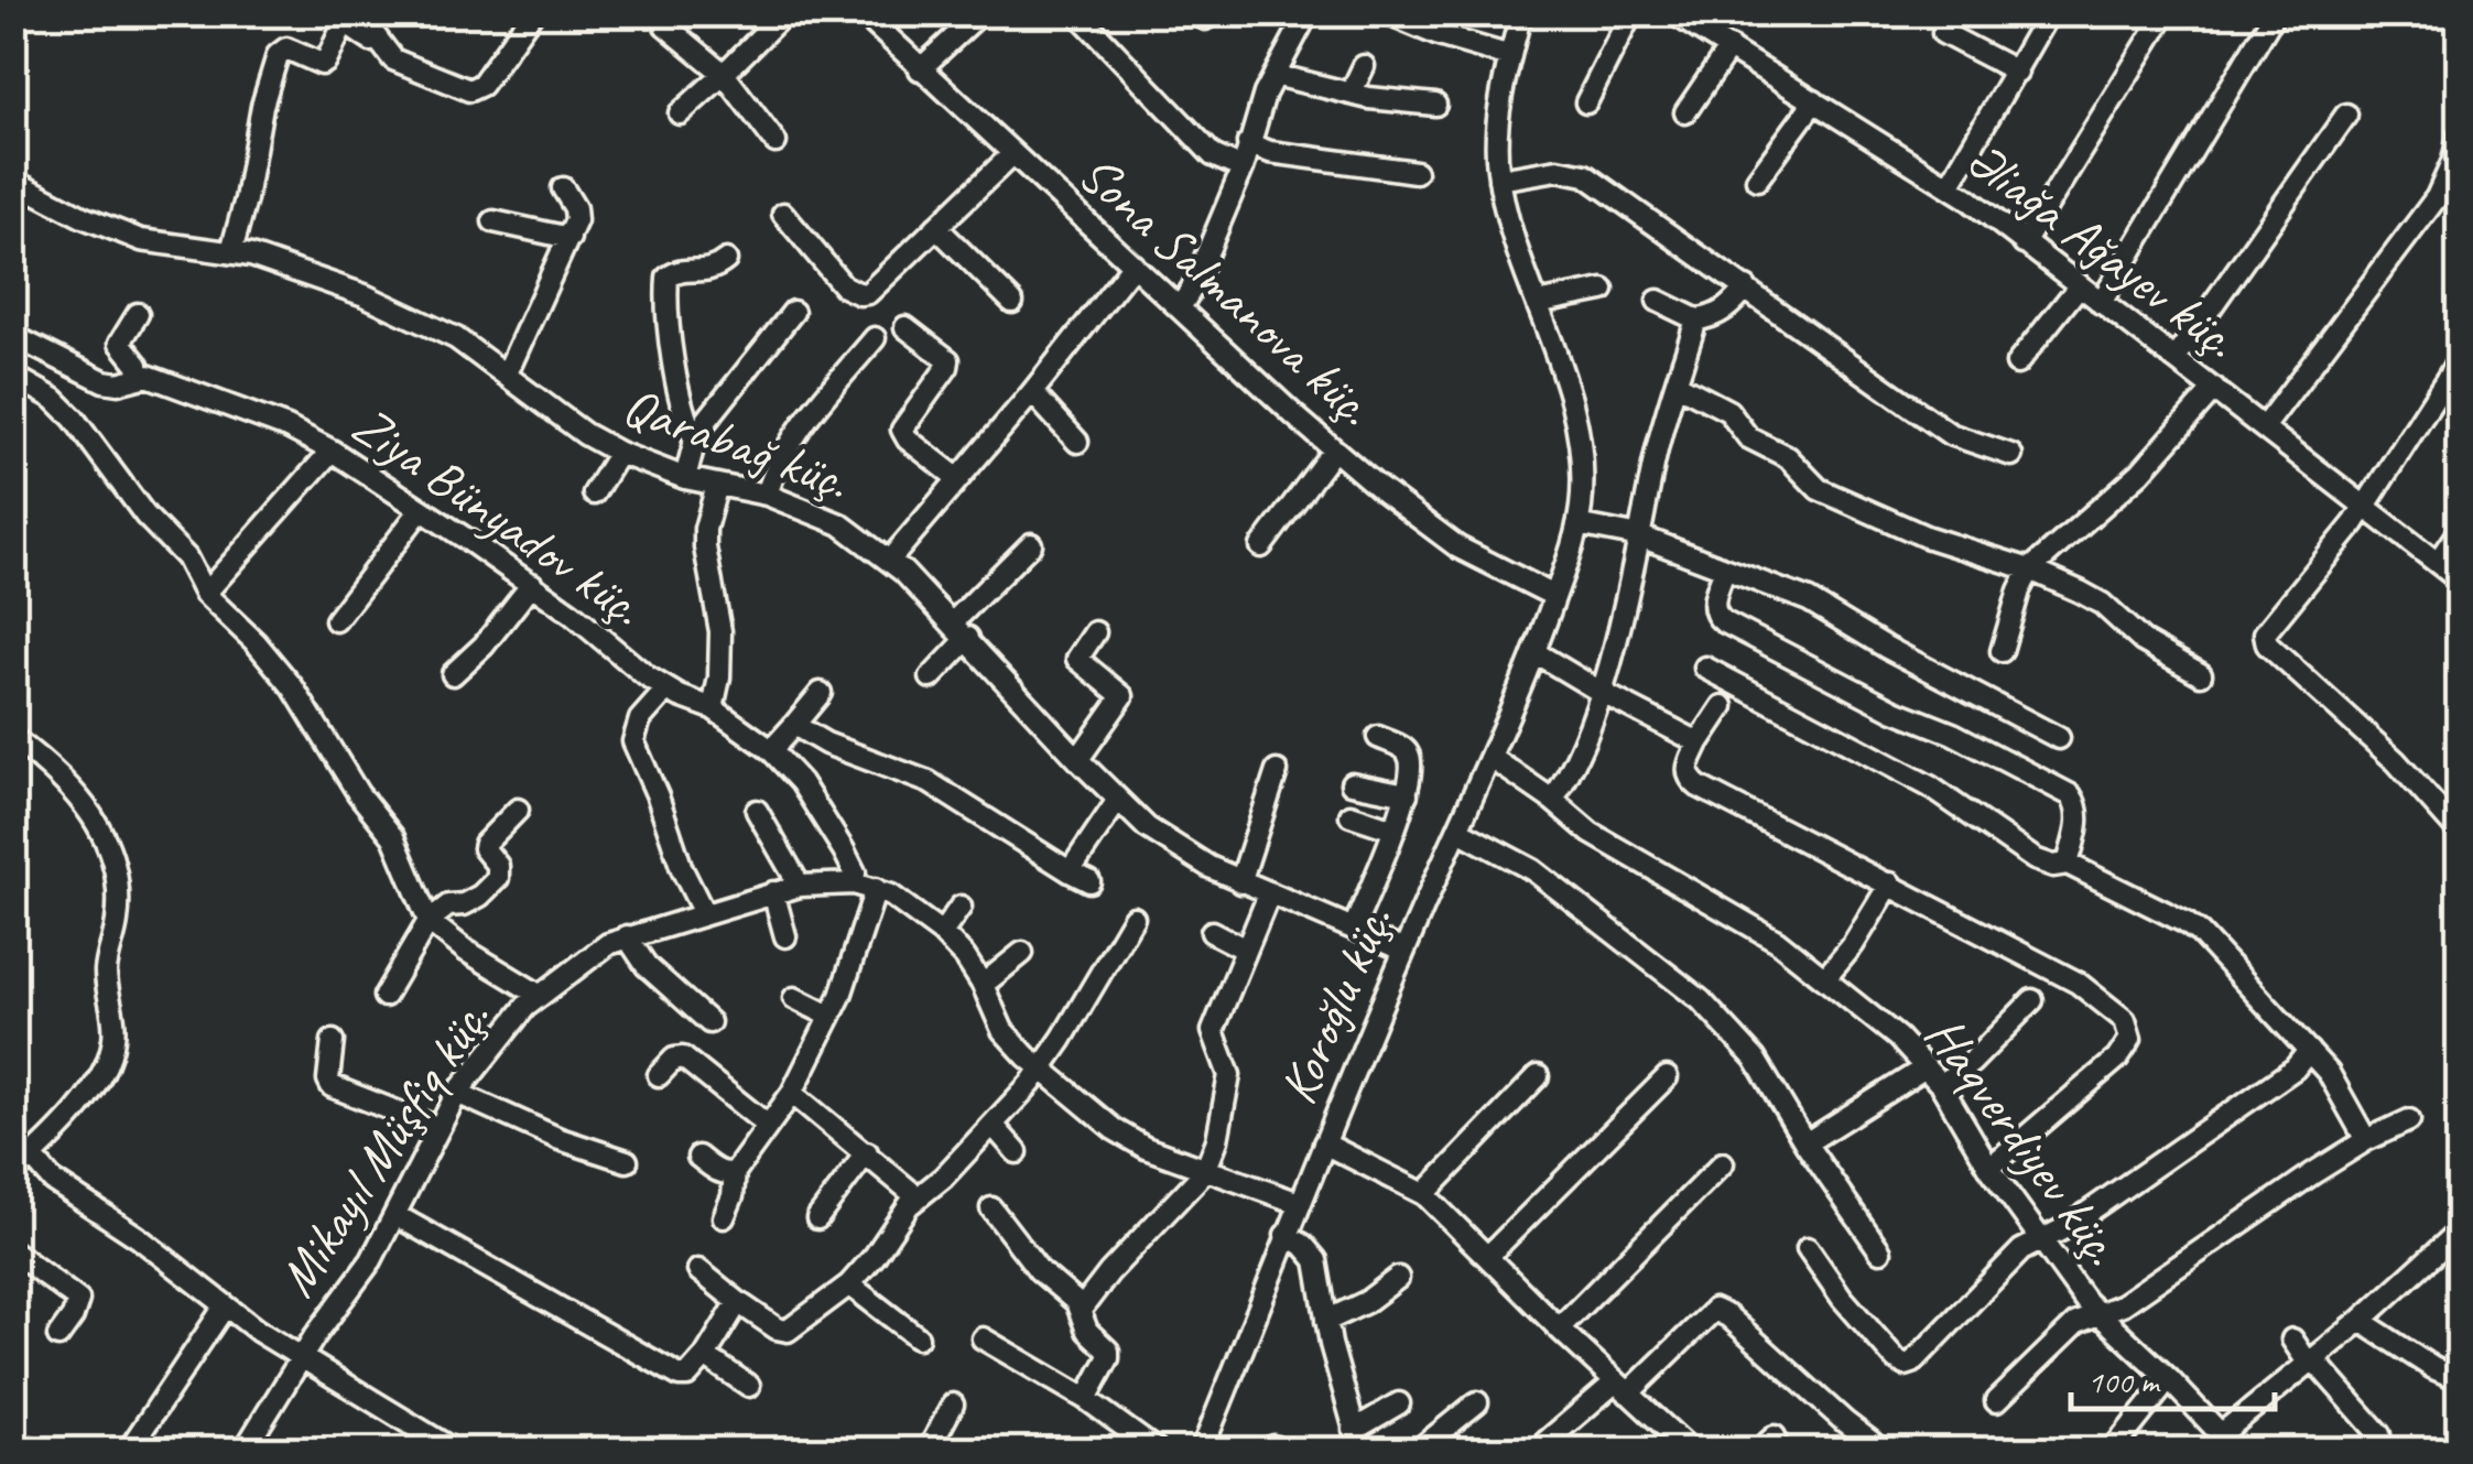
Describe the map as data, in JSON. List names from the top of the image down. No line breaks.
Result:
{"streets":{"street":["Əliağa Ağayev küç.","Sona Salmanova küç.","Qarabağ küç.","Ziya Bünyadov küç.","Koroğlu küç.","Haqverdiyev küç.","Mikayıl Müşfiq küç."]},"crossings":[["Sona Salmanova küç.","Koroğlu küç."],["Qarabağ küç.","Koroğlu küç."],["Ziya Bünyadov küç.","Mikayıl Müşfiq küç."],["Koroğlu küç.","Haqverdiyev küç."],["Koroğlu küç.","Mikayıl Müşfiq küç."]],"scale_bar":"100 m"}
